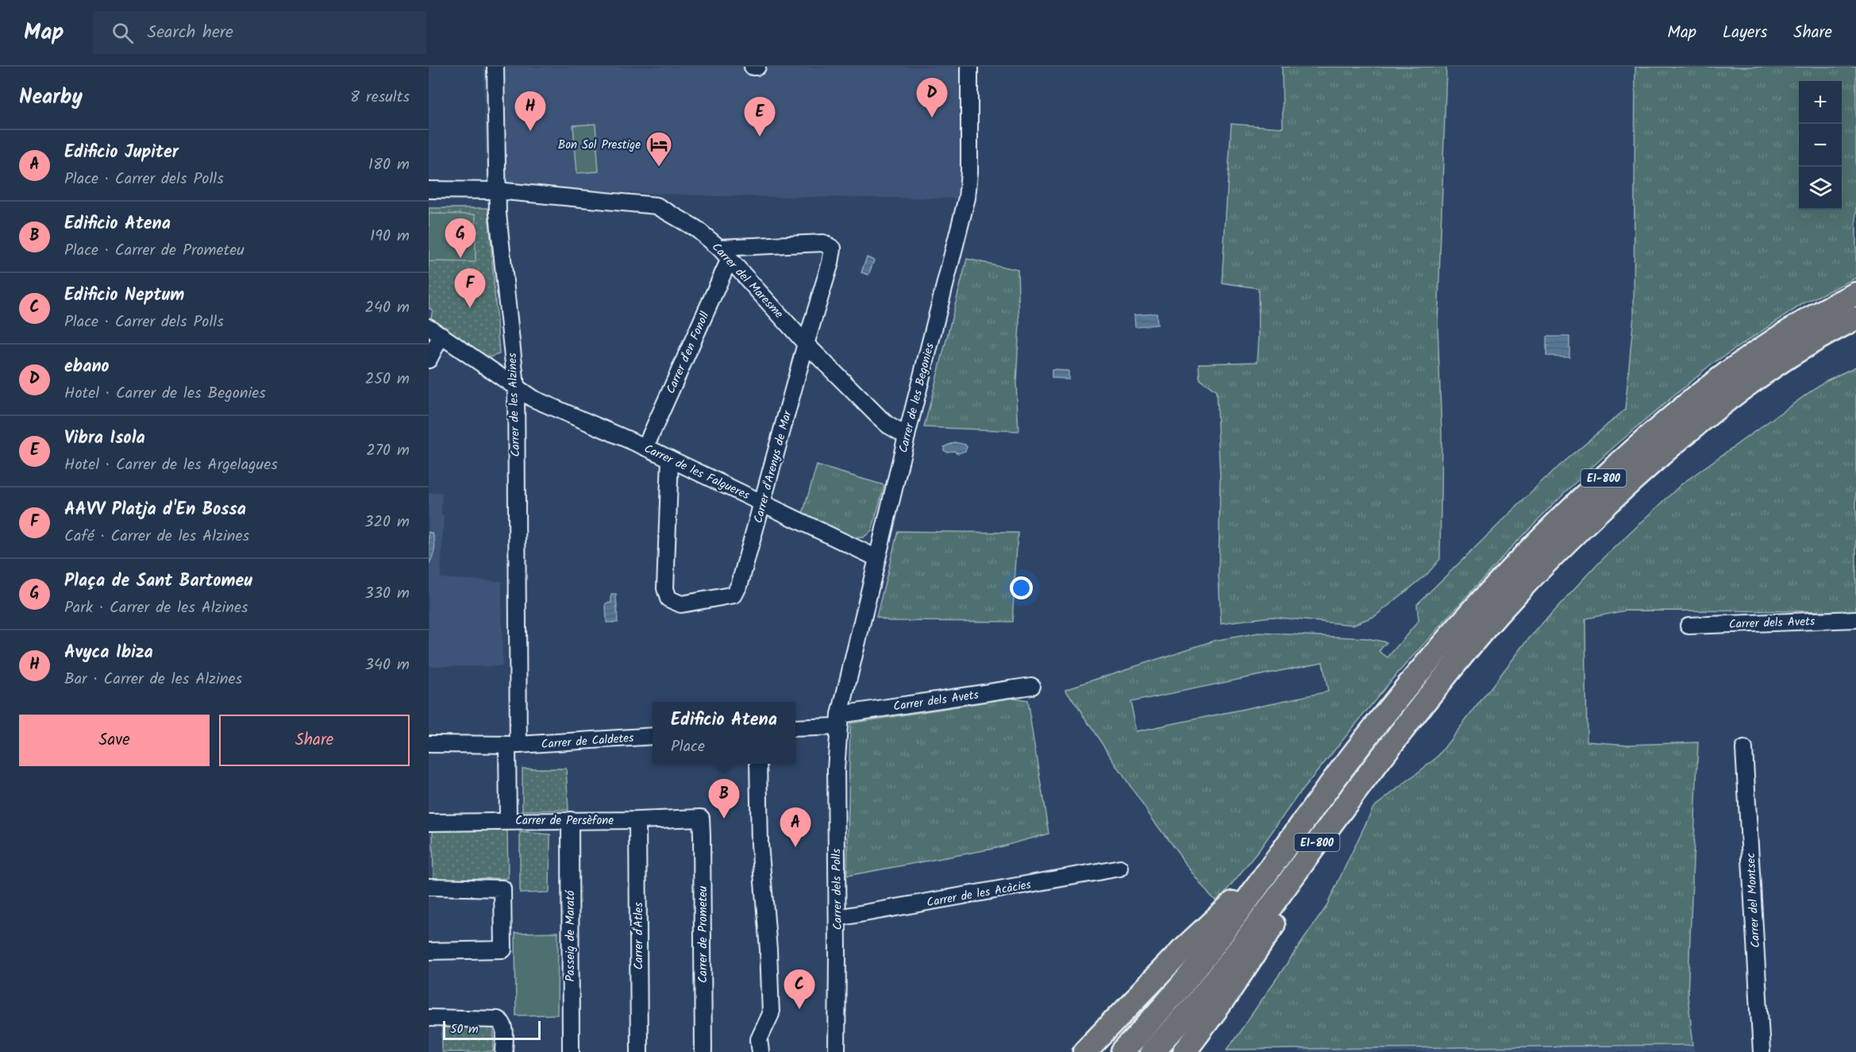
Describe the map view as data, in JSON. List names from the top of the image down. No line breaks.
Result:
{"streets":{"highway":["EI-800"],"street":["Carrer del Maresme","Carrer d'en Fonoll","Carrer de les Begonies","Carrer de les Alzines","Carrer d'Arenys de Mar","Carrer de les Falgueres","Carrer dels Avets","Carrer de Caldetes","Carrer de Persèfone","Carrer dels Polls","Carrer de les Acàcies","Carrer del Montsec","Carrer de Prometeu","Passeig de Marató","Carrer d'Atles"]},"crossings":[["Carrer del Maresme","Carrer d'en Fonoll"],["Carrer del Maresme","Carrer de les Begonies"],["Carrer del Maresme","Carrer de les Alzines"],["Carrer del Maresme","Carrer d'Arenys de Mar"],["Carrer d'en Fonoll","Carrer d'Arenys de Mar"],["Carrer d'en Fonoll","Carrer de les Falgueres"],["Carrer de les Begonies","Carrer de les Falgueres"],["Carrer de les Begonies","Carrer dels Avets"],["Carrer de les Begonies","Carrer dels Polls"],["Carrer de les Alzines","Carrer de les Falgueres"],["Carrer de les Alzines","Carrer de Caldetes"],["Carrer de les Alzines","Carrer de Persèfone"],["Carrer d'Arenys de Mar","Carrer de les Falgueres"],["Carrer dels Avets","Carrer dels Polls"],["Carrer de Persèfone","Carrer de Prometeu"],["Carrer de Persèfone","Passeig de Marató"],["Carrer de Persèfone","Carrer d'Atles"],["Carrer dels Polls","Carrer de les Acàcies"]],"places":{"hotel":["Bon Sol Prestige"]},"scale_bar":"50 m","page":{"header":"Map","search":"Search here","nav":["Map","Layers","Share"],"heading":["Nearby","8 results"],"pins":["D","H","E","G","F","B","A","C"],"map_buttons":["+","−"],"list":[{"mark":"A","name":"Edificio Jupiter","note":"Place · Carrer dels Polls","value":"180 m"},{"mark":"B","name":"Edificio Atena","note":"Place · Carrer de Prometeu","value":"190 m"},{"mark":"C","name":"Edificio Neptum","note":"Place · Carrer dels Polls","value":"240 m"},{"mark":"D","name":"ebano","note":"Hotel · Carrer de les Begonies","value":"250 m"},{"mark":"E","name":"Vibra Isola","note":"Hotel · Carrer de les Argelagues","value":"270 m"},{"mark":"F","name":"AAVV Platja d'En Bossa","note":"Café · Carrer de les Alzines","value":"320 m"},{"mark":"G","name":"Plaça de Sant Bartomeu","note":"Park · Carrer de les Alzines","value":"330 m"},{"mark":"H","name":"Avyca Ibiza","note":"Bar · Carrer de les Alzines","value":"340 m"}],"buttons":["Save","Share"],"popup":["Edificio Atena","Place"],"scale":"50 m"}}
